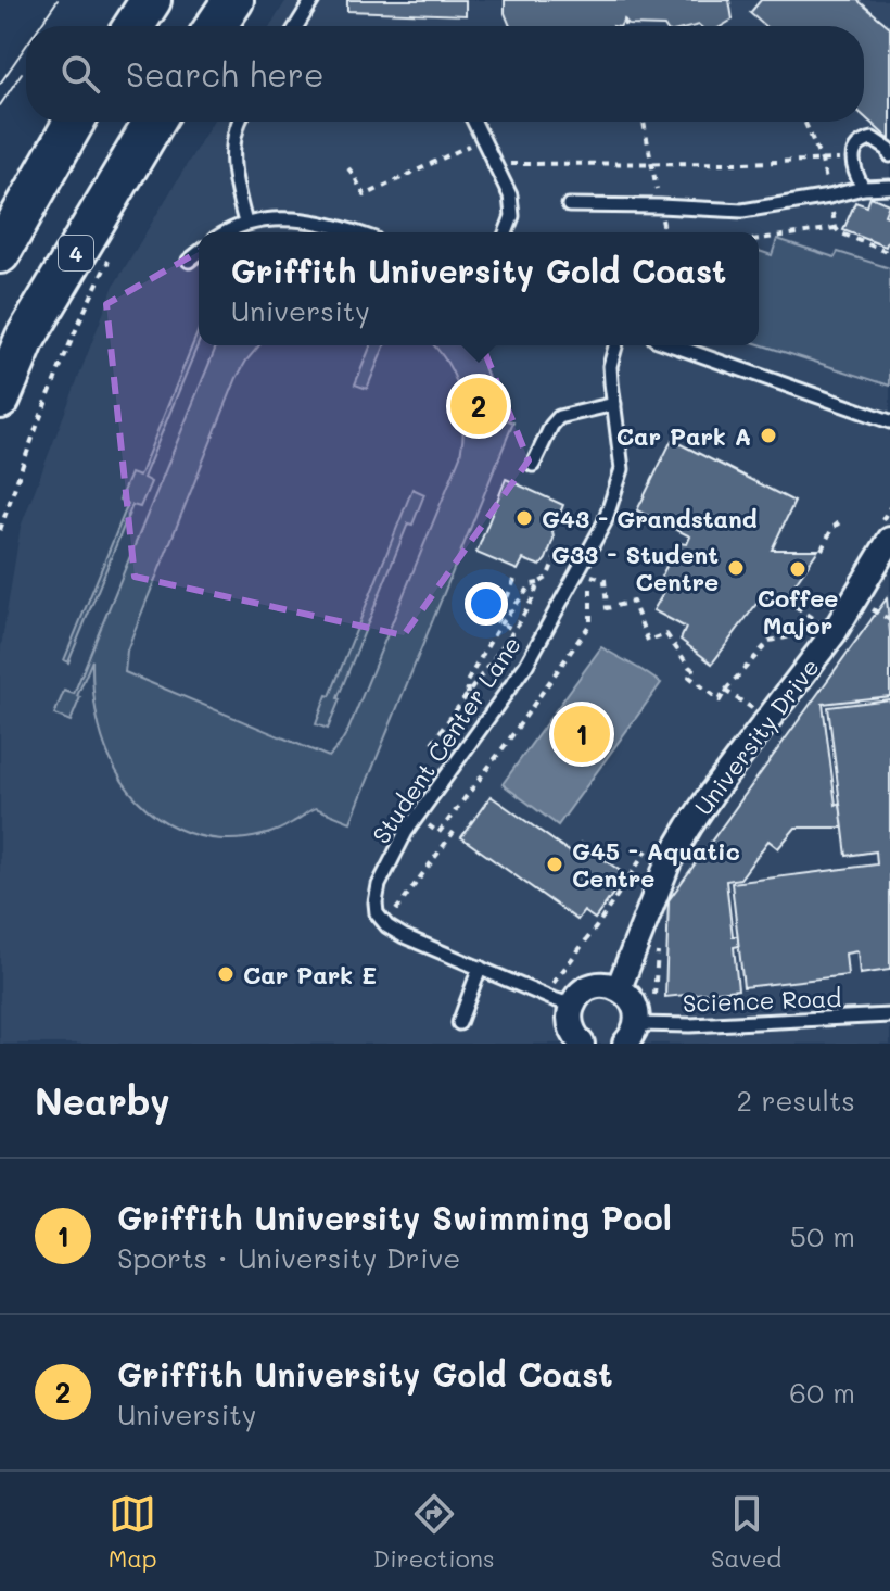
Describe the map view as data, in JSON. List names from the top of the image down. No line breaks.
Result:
{"streets":{"main road":["4"],"street":["University Drive"],"lane":["Student Center Lane","Science Road"]},"places":["Car Park A","G43 - Grandstand","G33 - Student Centre","Coffee Major","G45 - Aquatic Centre","Car Park E"],"page":{"search":"Search here","popup":["Griffith University Gold Coast","University"],"pins":["2","1"],"heading":["Nearby","2 results"],"list":[{"mark":"1","name":"Griffith University Swimming Pool","note":"Sports · University Drive","value":"50 m"},{"mark":"2","name":"Griffith University Gold Coast","note":"University","value":"60 m"}],"nav":["Map","Directions","Saved"]}}
